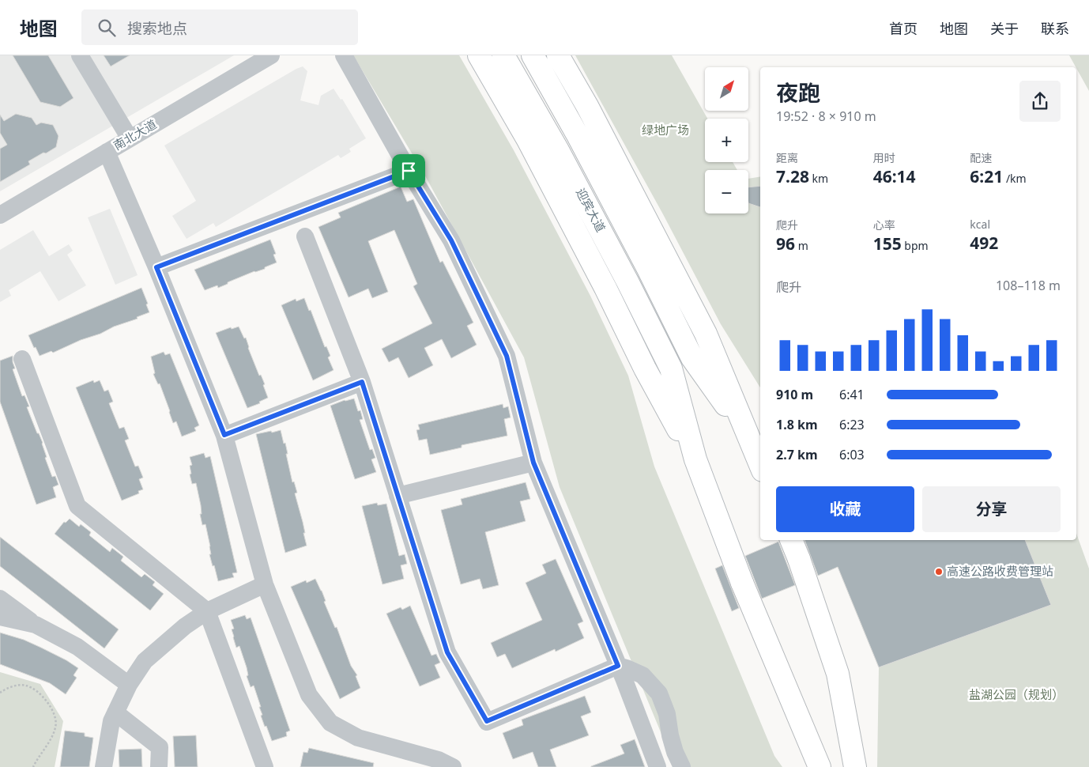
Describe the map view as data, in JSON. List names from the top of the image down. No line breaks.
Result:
{"streets":{"main road":["迎宾大道"],"street":["南北大道"]},"parks":["绿地广场","盐湖公园（规划）"],"places":["高速公路收费管理站"],"north":"top right","page":{"header":"地图","search":"搜索地点","nav":["首页","地图","关于","联系"],"map_buttons":["+","−"],"heading":["夜跑","19:52 · 8 × 910 m"],"stats":[["距离","7.28 km"],["用时","46:14"],["配速","6:21 /km"],["爬升","96 m"],["心率","155 bpm"],["kcal","492"]],"chart":["爬升","108–118 m"],"list":[{"name":"910 m","note":"6:41"},{"name":"1.8 km","note":"6:23"},{"name":"2.7 km","note":"6:03"}],"buttons":["收藏","分享"]}}
